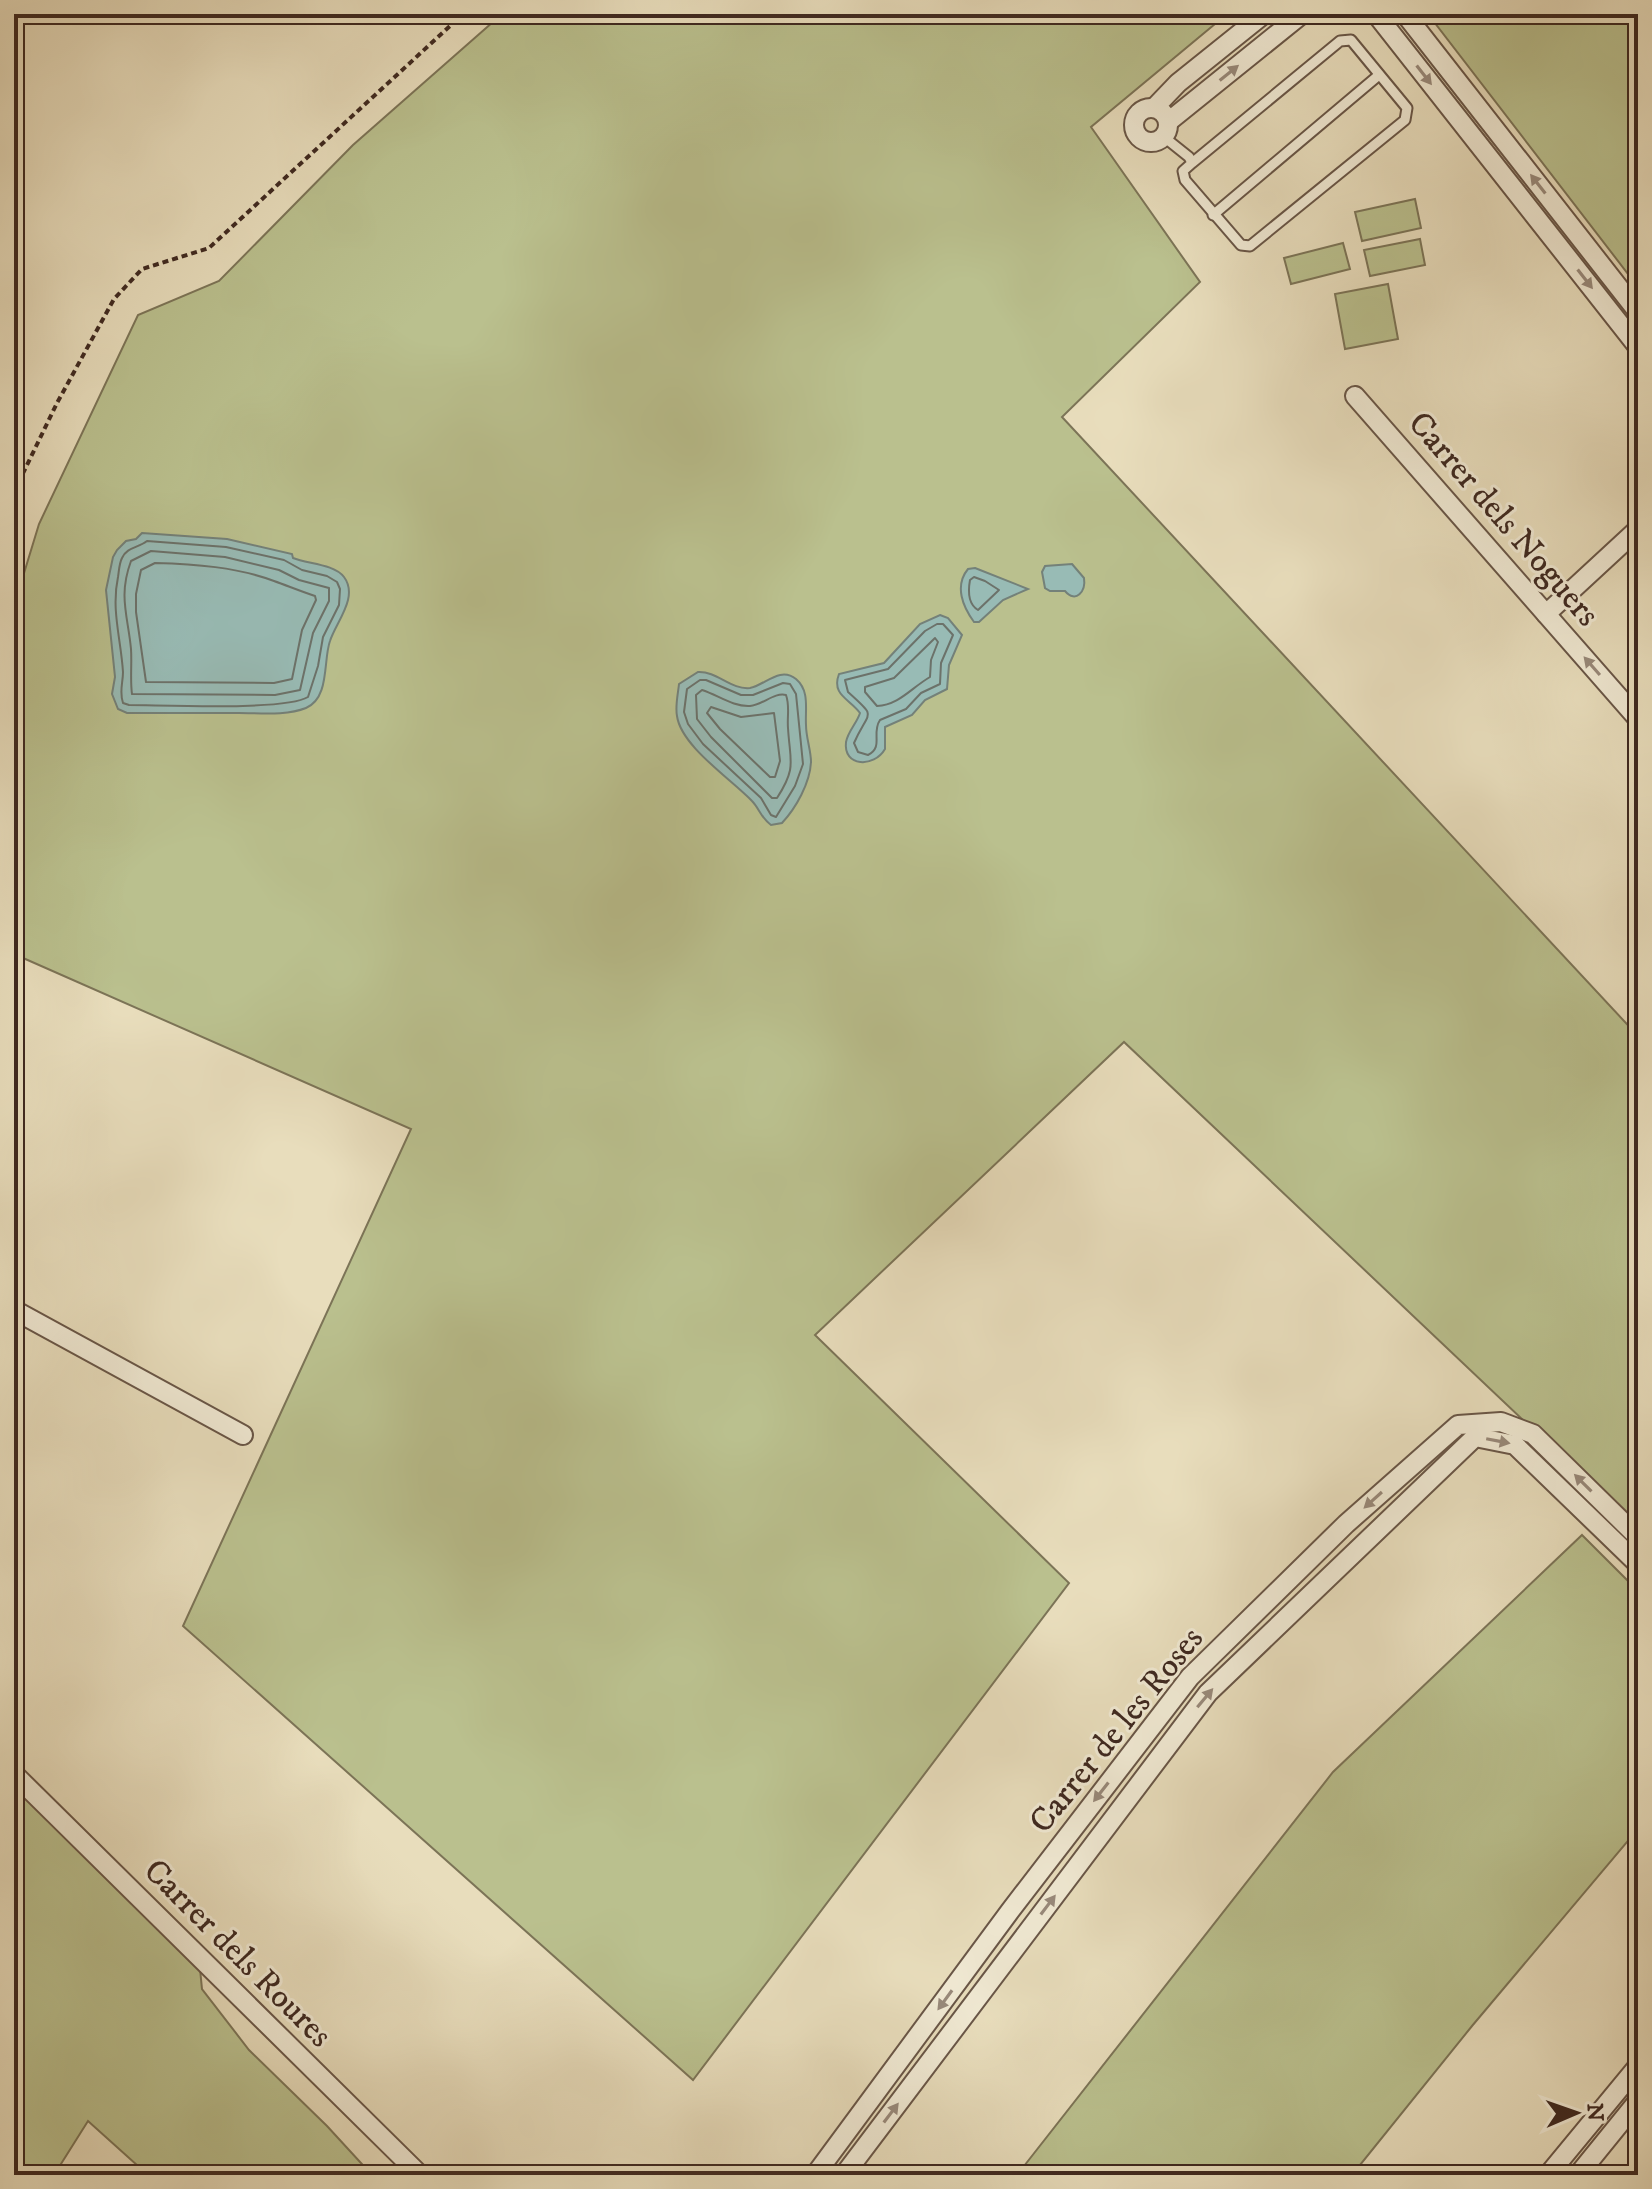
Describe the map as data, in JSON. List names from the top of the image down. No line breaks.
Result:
{"streets":{"street":["Carrer dels Noguers","Carrer de les Roses","Carrer dels Roures"]},"north":"right"}
